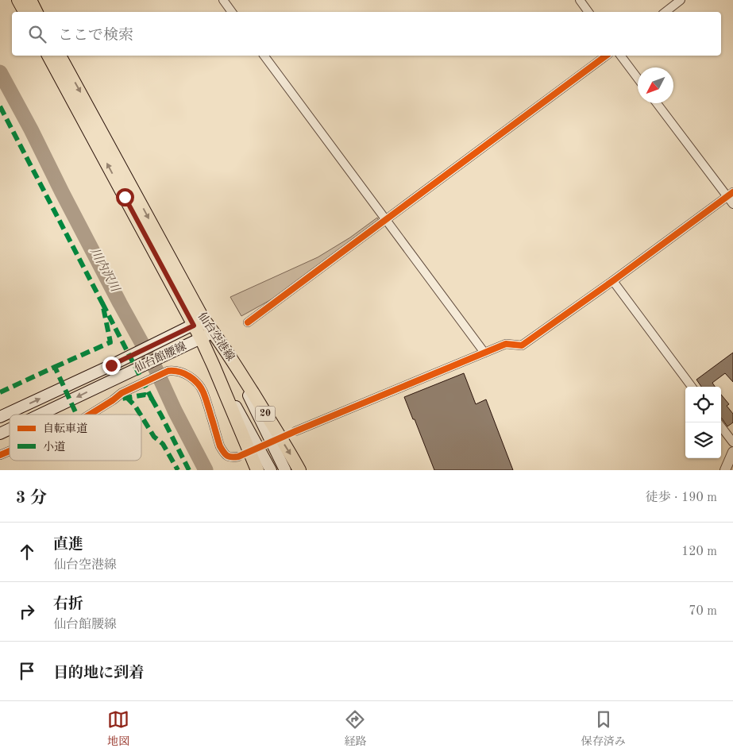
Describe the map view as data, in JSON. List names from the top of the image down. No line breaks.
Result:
{"streets":{"main road":["仙台空港線","仙台館腰線","20"]},"crossings":[["仙台空港線","仙台館腰線"]],"water":["川内沢川"],"legend":["自転車道","小道"],"north":"bottom left","page":{"search":"ここで検索","heading":["3 分","徒歩 · 190 m"],"list":[["直進","仙台空港線","120 m"],["右折","仙台館腰線","70 m"],"目的地に到着"],"nav":["地図","経路","保存済み"]}}
